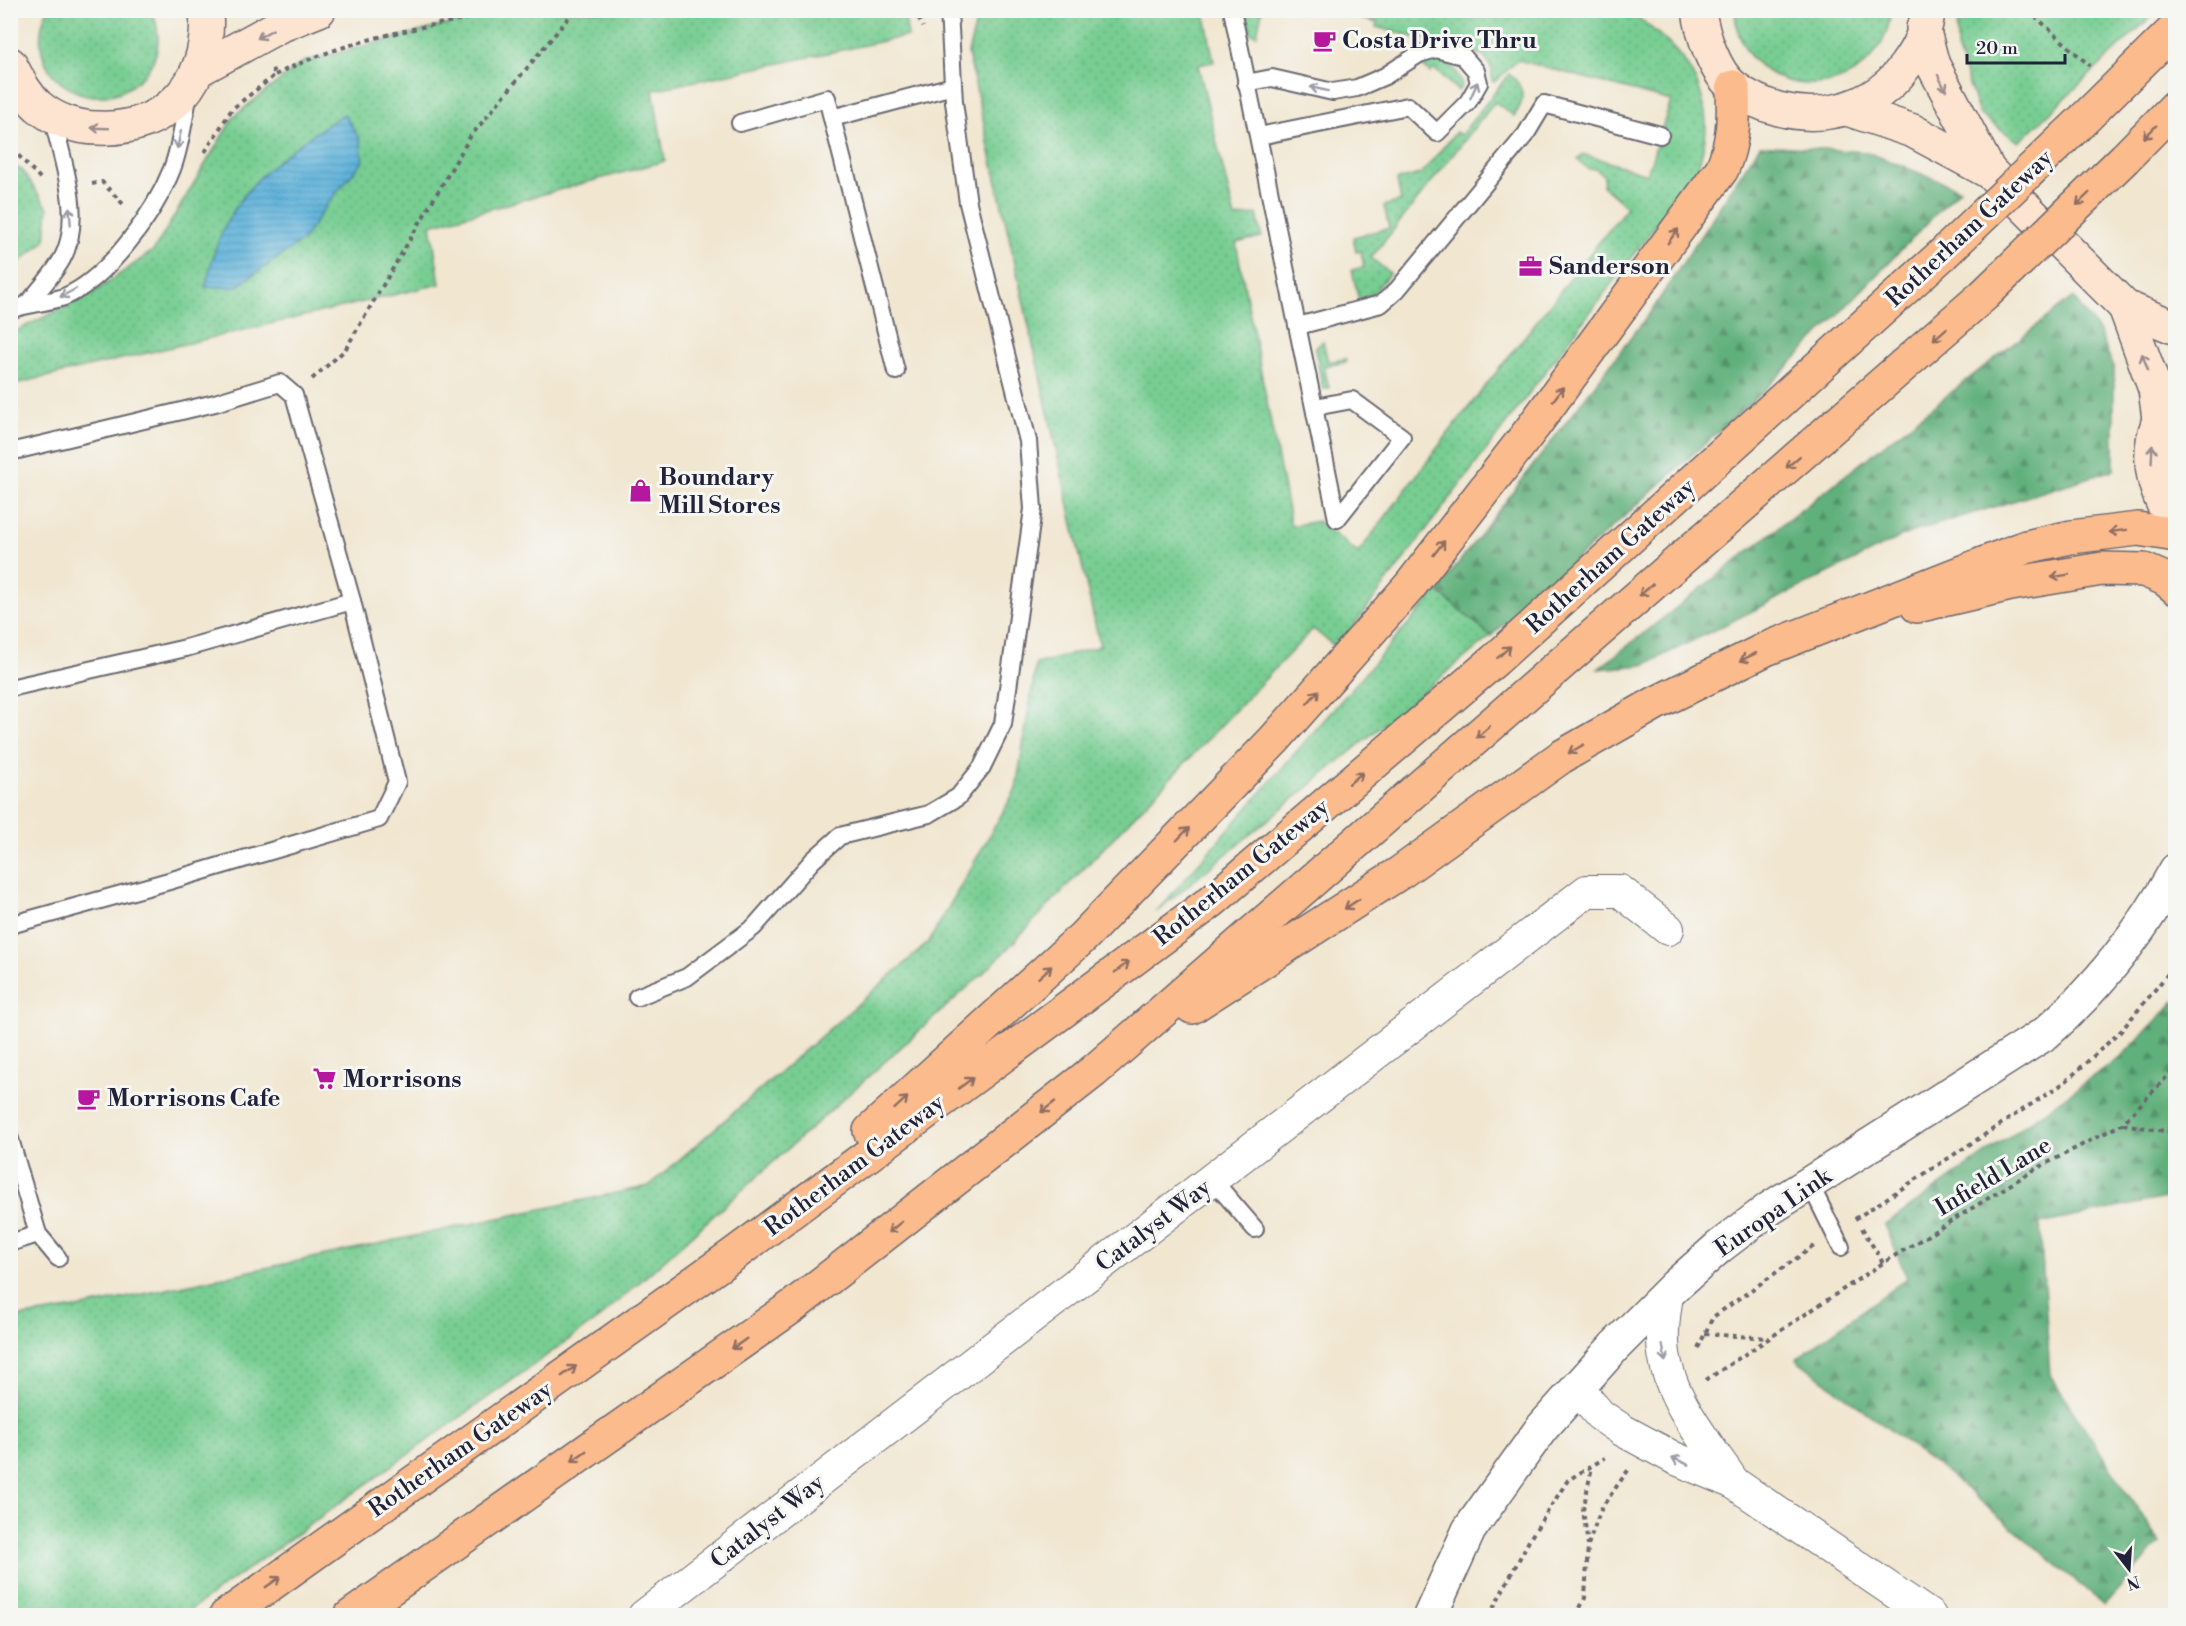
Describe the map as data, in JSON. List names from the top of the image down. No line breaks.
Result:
{"streets":{"highway":["Rotherham Gateway"],"street":["Europa Link","Catalyst Way"],"path":["Infield Lane"]},"places":{"cafe":["Costa Drive Thru","Morrisons Cafe"],"office":["Sanderson"],"shop":["Boundary Mill Stores"],"supermarket":["Morrisons"]},"scale_bar":"20 m","north":"bottom"}
